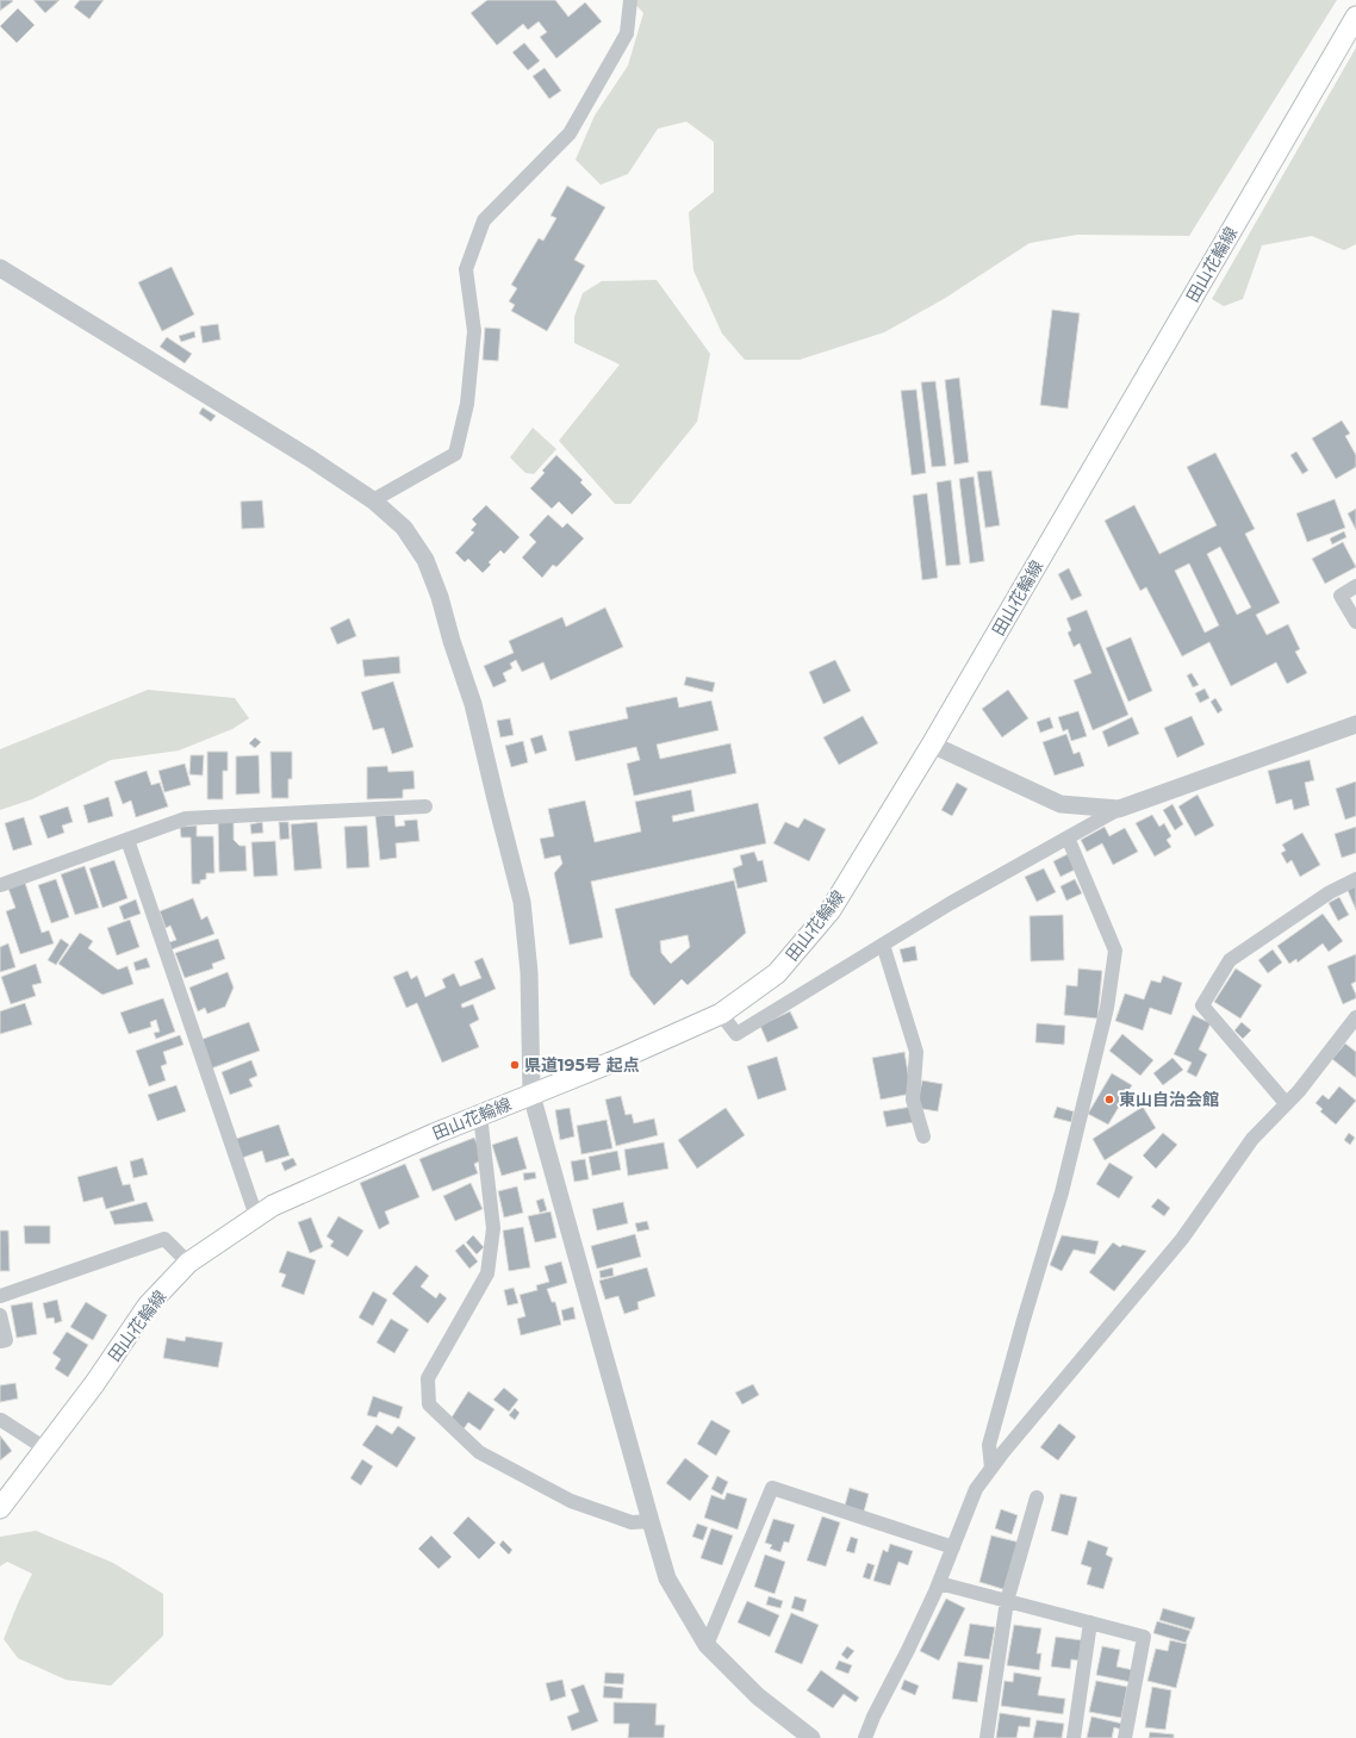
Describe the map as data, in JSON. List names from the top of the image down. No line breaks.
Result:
{"streets":{"main road":["田山花輪線"]},"places":["県道195号 起点","東山自治会館"]}
